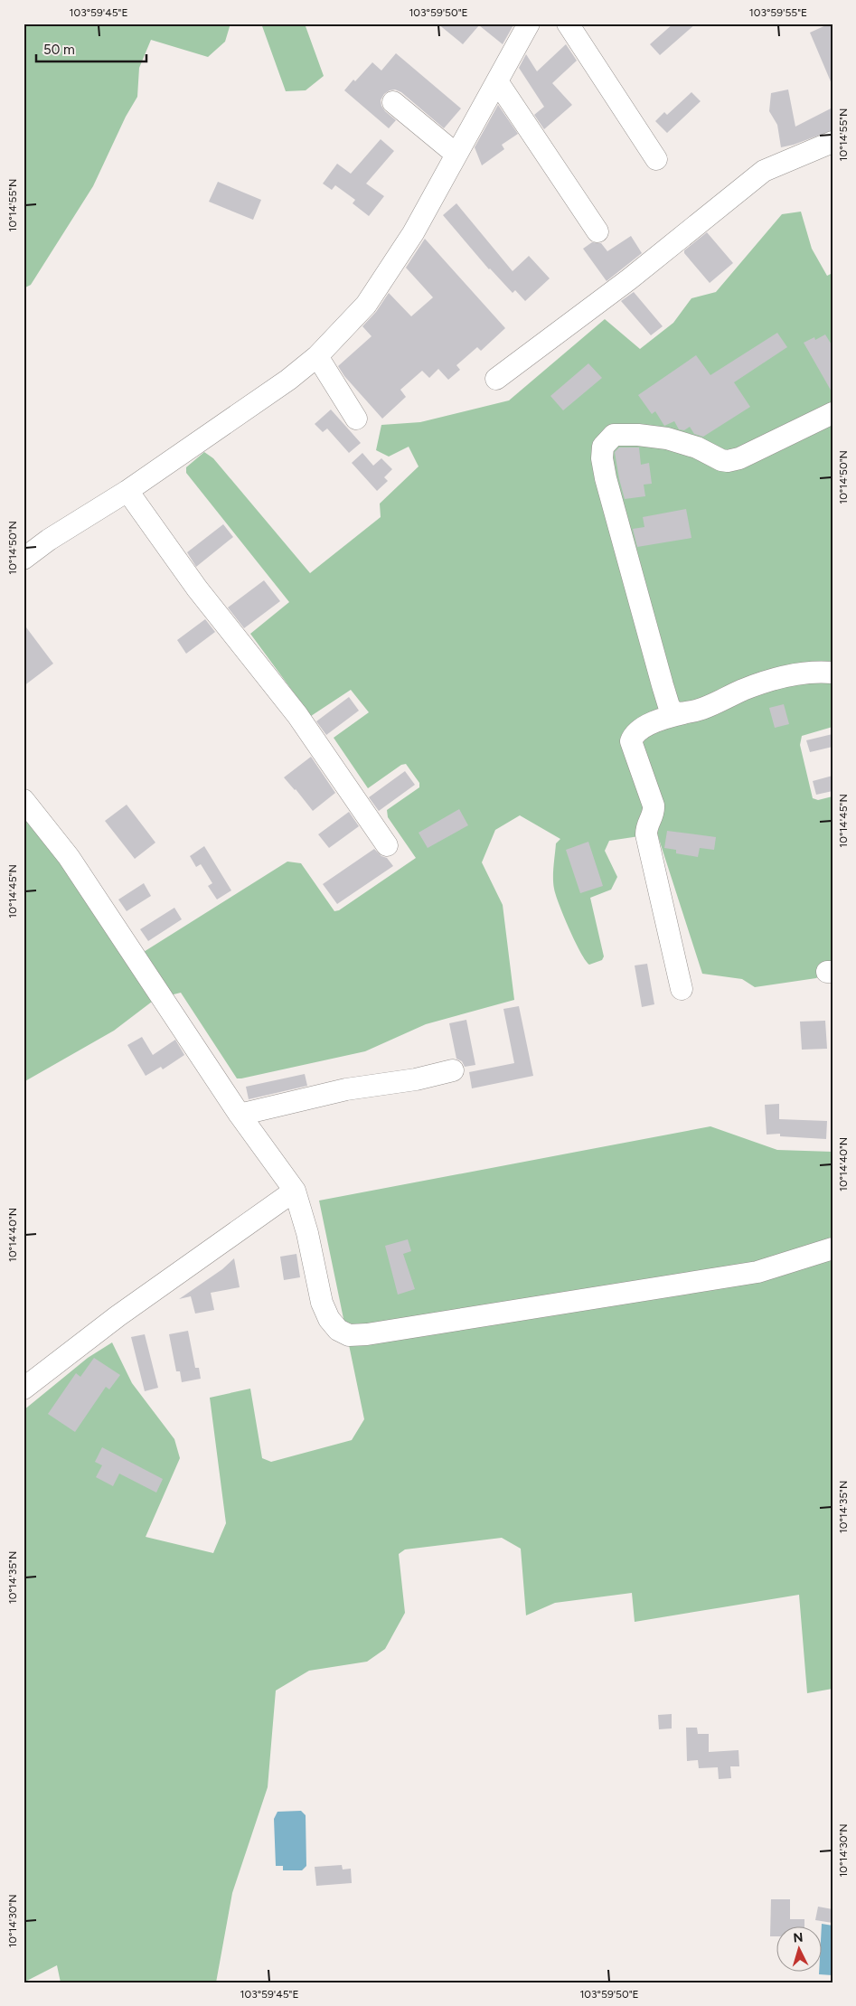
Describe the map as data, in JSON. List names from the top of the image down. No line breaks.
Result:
{"scale_bar":"50 m","north":"top","coordinates":["103°59'45\"E","103°59'50\"E","103°59'55\"E","10°14'55\"N","10°14'50\"N","10°14'45\"N","10°14'40\"N","10°14'35\"N","10°14'30\"N"]}
